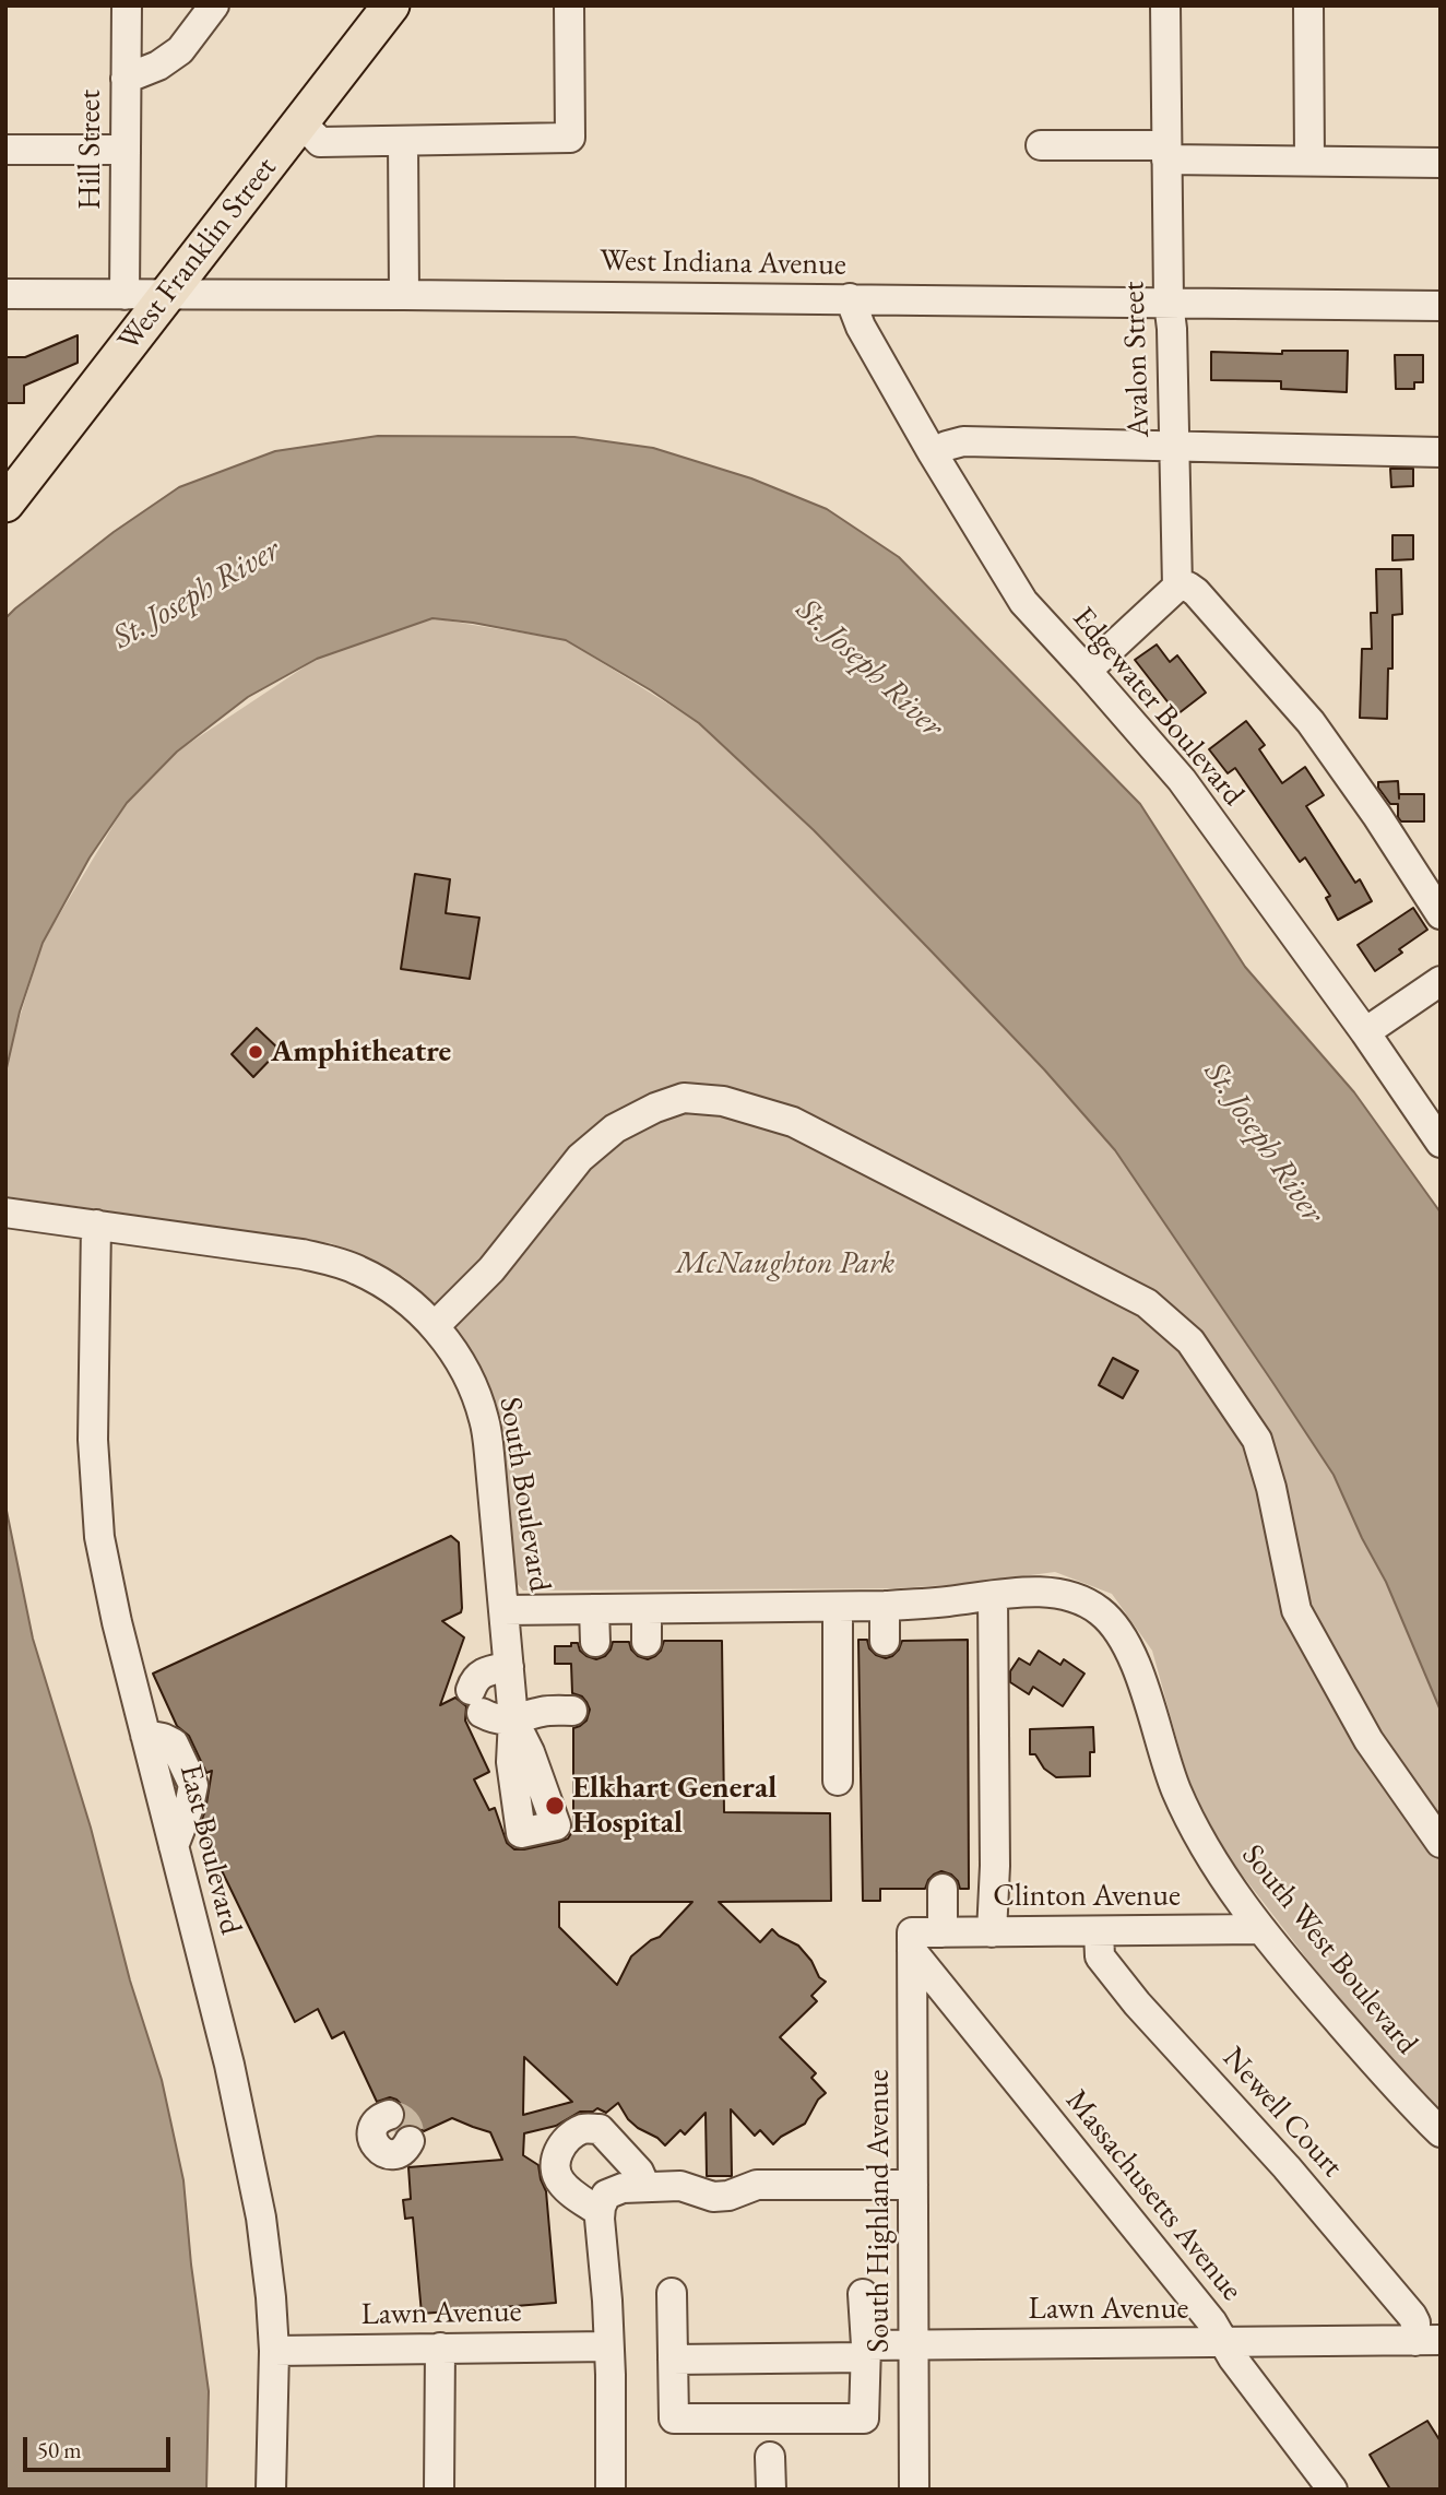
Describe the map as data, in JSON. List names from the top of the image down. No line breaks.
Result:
{"streets":{"main road":["West Franklin Street"],"street":["Hill Street","West Indiana Avenue","Avalon Street","Edgewater Boulevard","South Boulevard","East Boulevard","Clinton Avenue","South West Boulevard","Newell Court","Massachusetts Avenue","South Highland Avenue","Lawn Avenue"]},"crossings":[["Hill Street","West Indiana Avenue"],["West Franklin Street","West Indiana Avenue"],["West Indiana Avenue","Avalon Street"],["West Indiana Avenue","Edgewater Boulevard"],["South Boulevard","East Boulevard"],["South Boulevard","South West Boulevard"],["East Boulevard","Lawn Avenue"],["Clinton Avenue","South West Boulevard"],["Clinton Avenue","Newell Court"],["Clinton Avenue","Massachusetts Avenue"],["Clinton Avenue","South Highland Avenue"],["Newell Court","Lawn Avenue"],["Massachusetts Avenue","South Highland Avenue"],["Massachusetts Avenue","Lawn Avenue"],["South Highland Avenue","Lawn Avenue"]],"water":["St. Joseph River"],"parks":["McNaughton Park"],"places":["Amphitheatre","Elkhart General Hospital"],"scale_bar":"50 m"}
